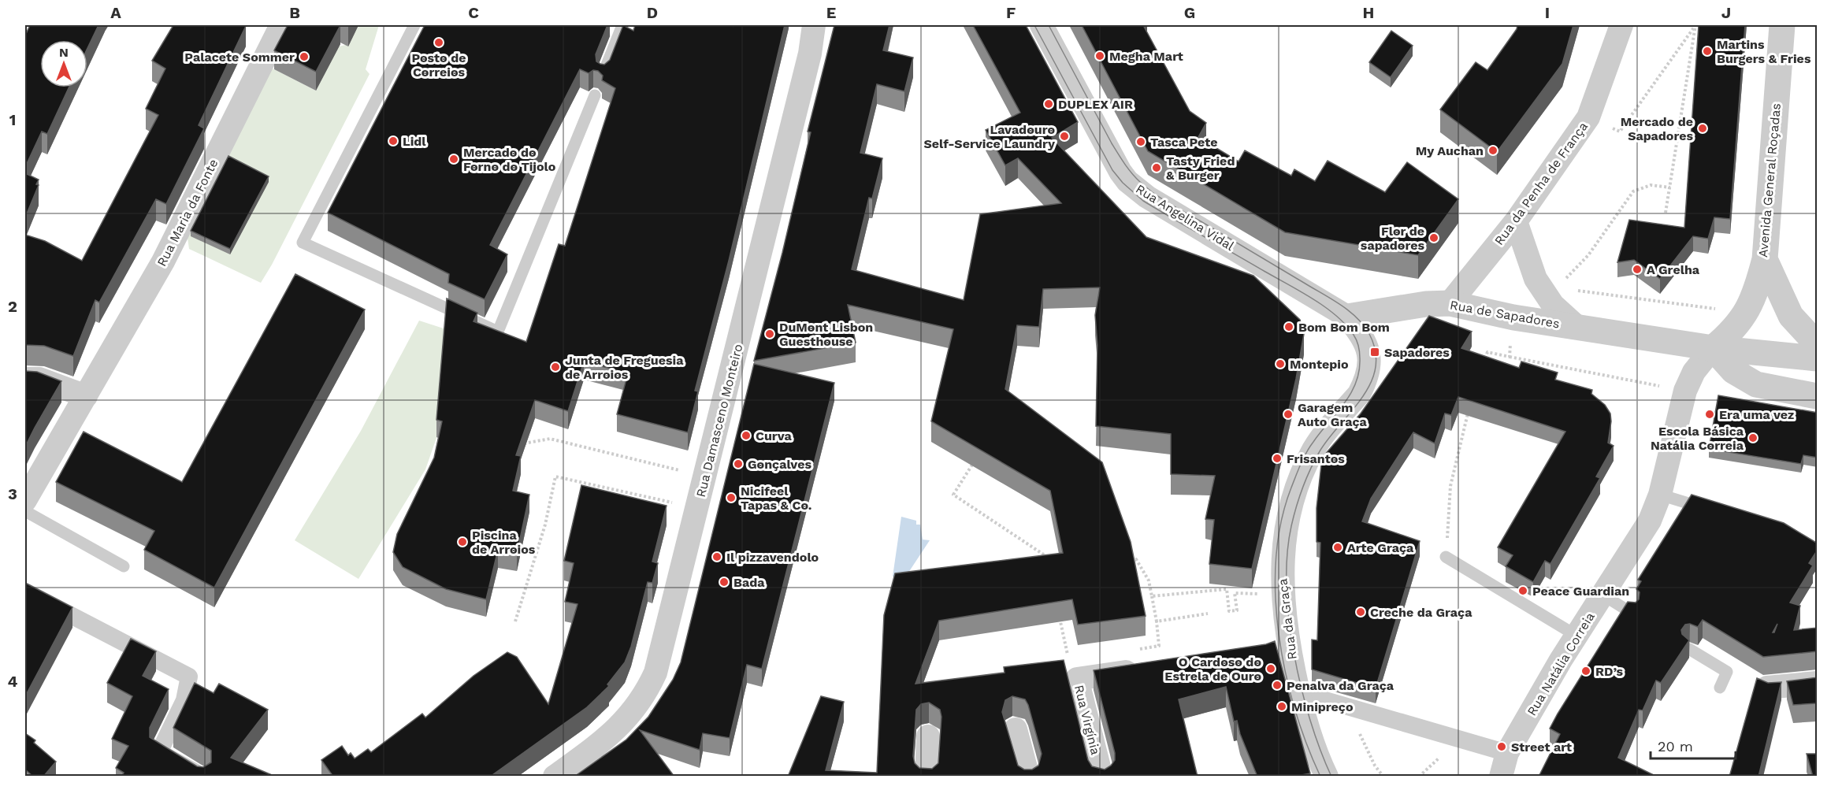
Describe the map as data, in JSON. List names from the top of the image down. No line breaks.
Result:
{"streets":{"street":["Avenida General Roçadas","Rua da Penha de França","Rua Maria da Fonte","Rua Angelina Vidal","Rua de Sapadores","Rua Damasceno Monteiro","Rua da Graça","Rua Natália Correia","Rua Virgínia"]},"crossings":[["Avenida General Roçadas","Rua de Sapadores"],["Avenida General Roçadas","Rua Natália Correia"],["Rua da Penha de França","Rua de Sapadores"],["Rua Angelina Vidal","Rua de Sapadores"],["Rua Angelina Vidal","Rua da Graça"],["Rua de Sapadores","Rua da Graça"],["Rua de Sapadores","Rua Natália Correia"]],"places":{"other":["Posto de Correios","Martins Burgers & Fries","Megha Mart","Palacete Sommer","DUPLEX AIR","Mercado de Sapadores","Lavadouro Self-Service Laundry","Lidl","Tasca Pete","My Auchan","Mercado do Forno do Tijolo","Tasty Fried & Burger","Flor de sapadores","A Grelha","Bom Bom Bom","DuMont Lisbon Guesthouse","Montepio","Junta de Freguesia de Arroios","Garagem Auto Graça","Era uma vez","Curva","Escola Básica Natália Correia","Frisantos","Gonçalves","Nicifeel Tapas & Co.","Piscina de Arroios","Arte Graça","Il pizzavendolo","Bada","Peace Guardian","Creche da Graça","O Cardoso do Estrela de Ouro","RD’s","Penalva da Graça","Minipreço","Street art"],"transit":["Sapadores"]},"scale_bar":"20 m","north":"top","grid":{"columns":["A","B","C","D","E","F","G","H","I","J"],"rows":["1","2","3","4"]}}
